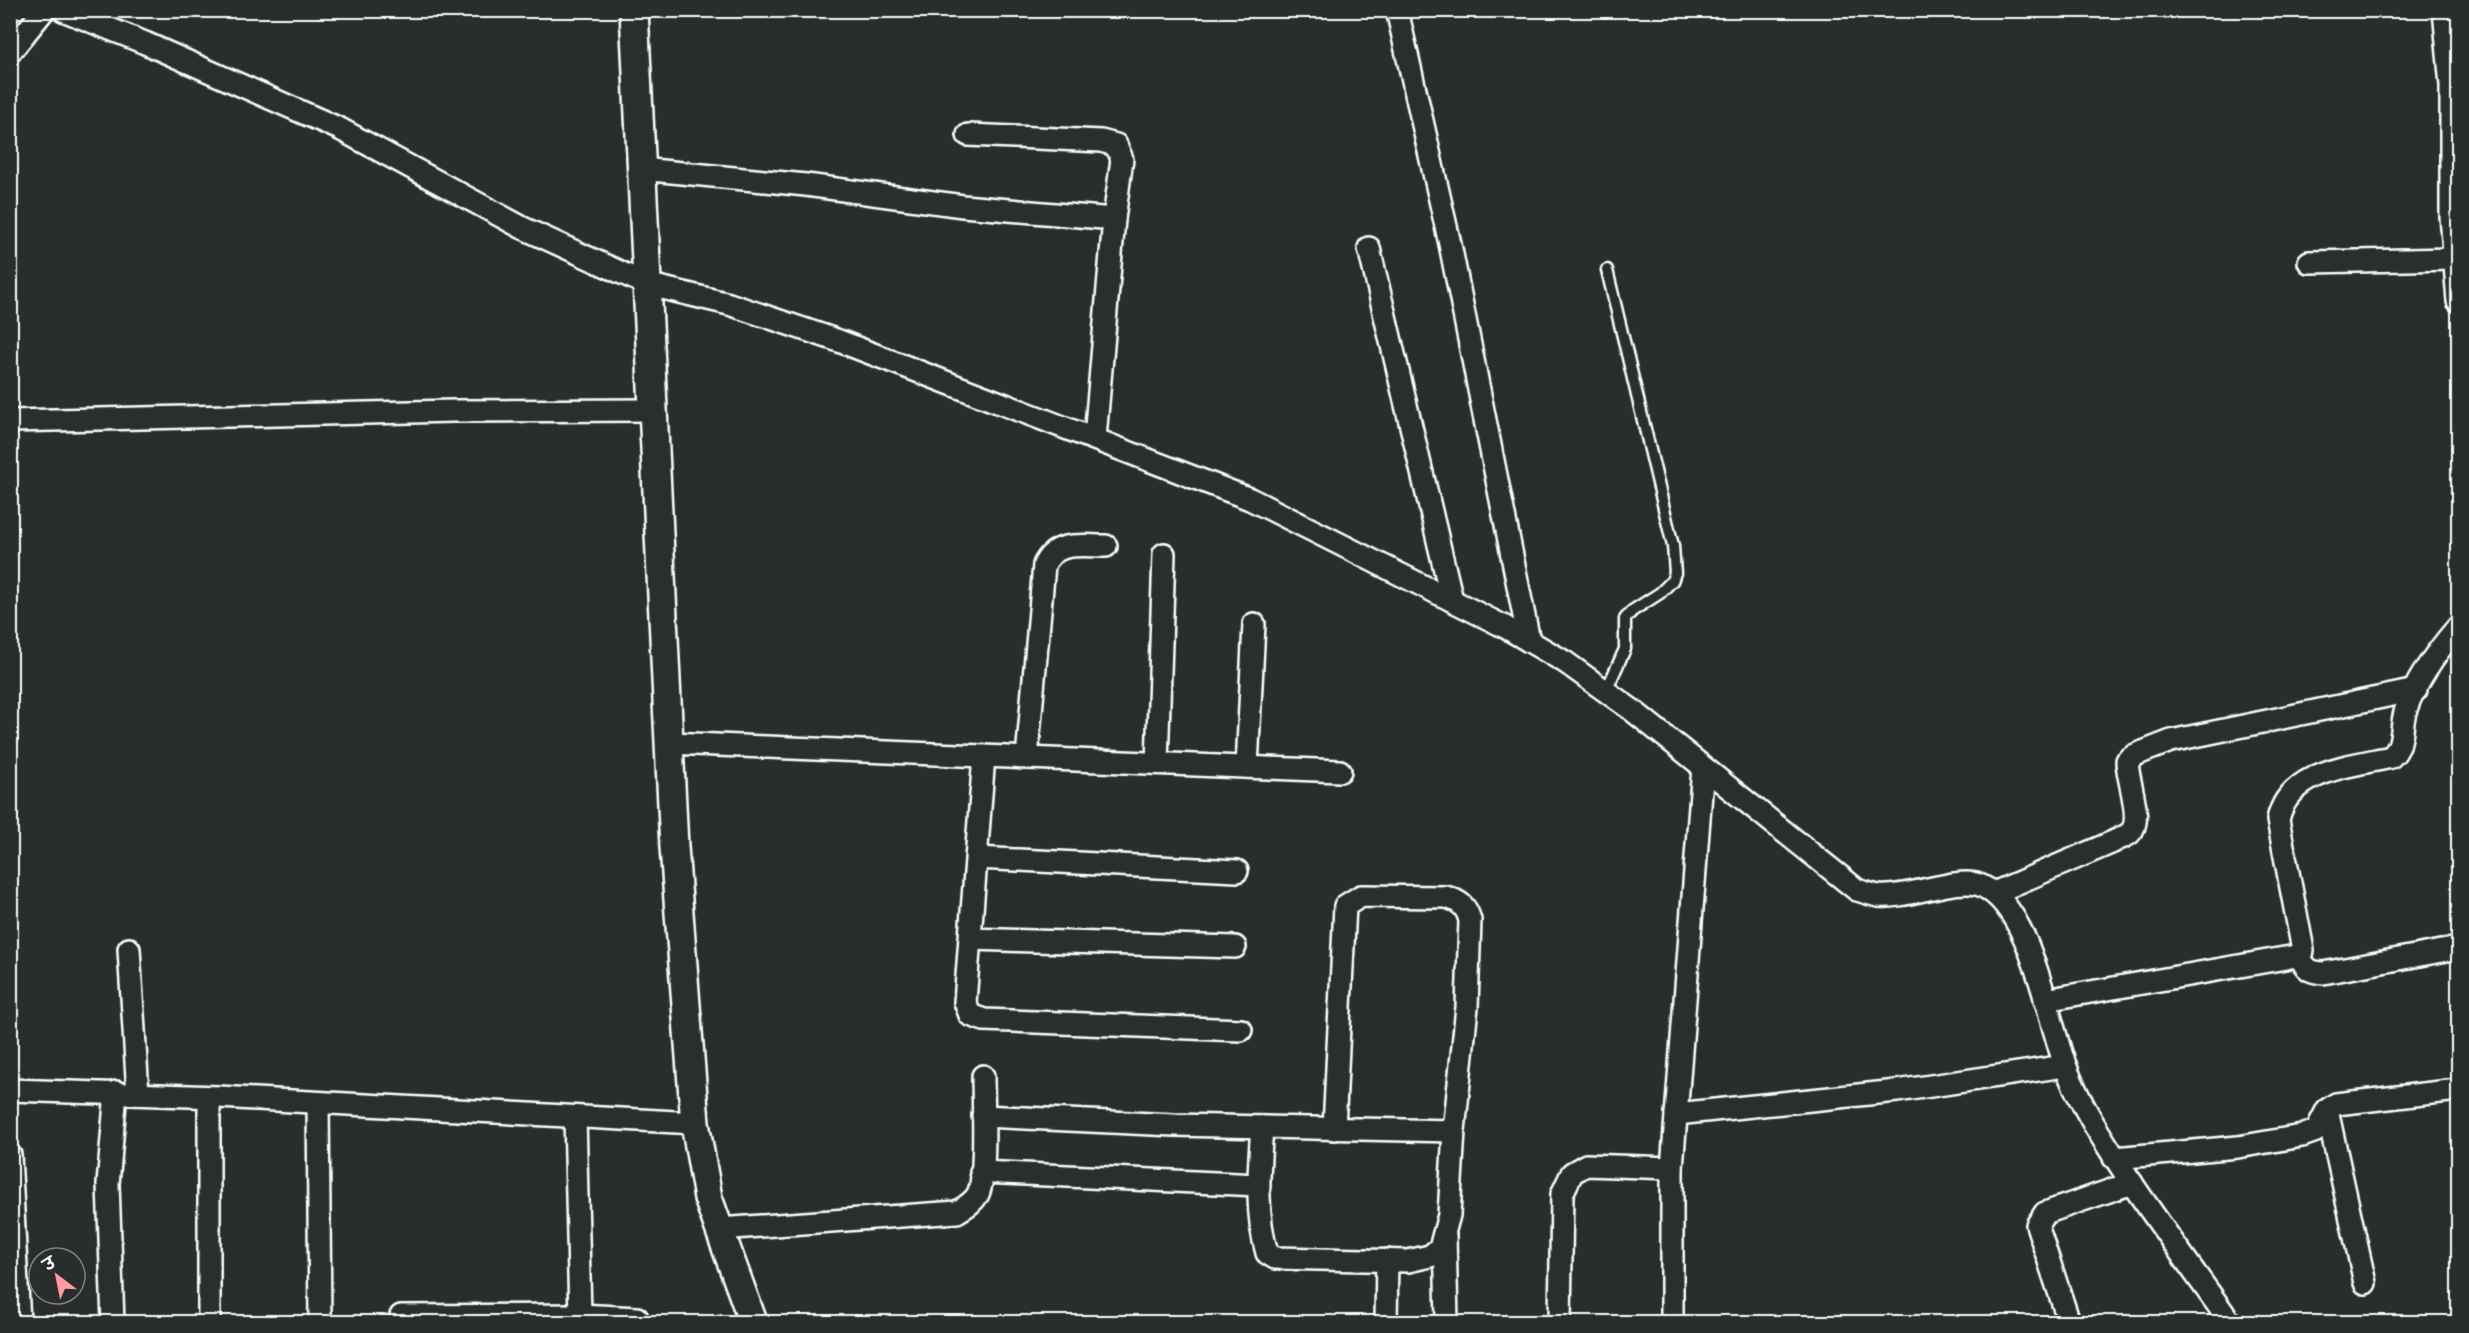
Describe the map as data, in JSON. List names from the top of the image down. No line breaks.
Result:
{"north":"top left"}
